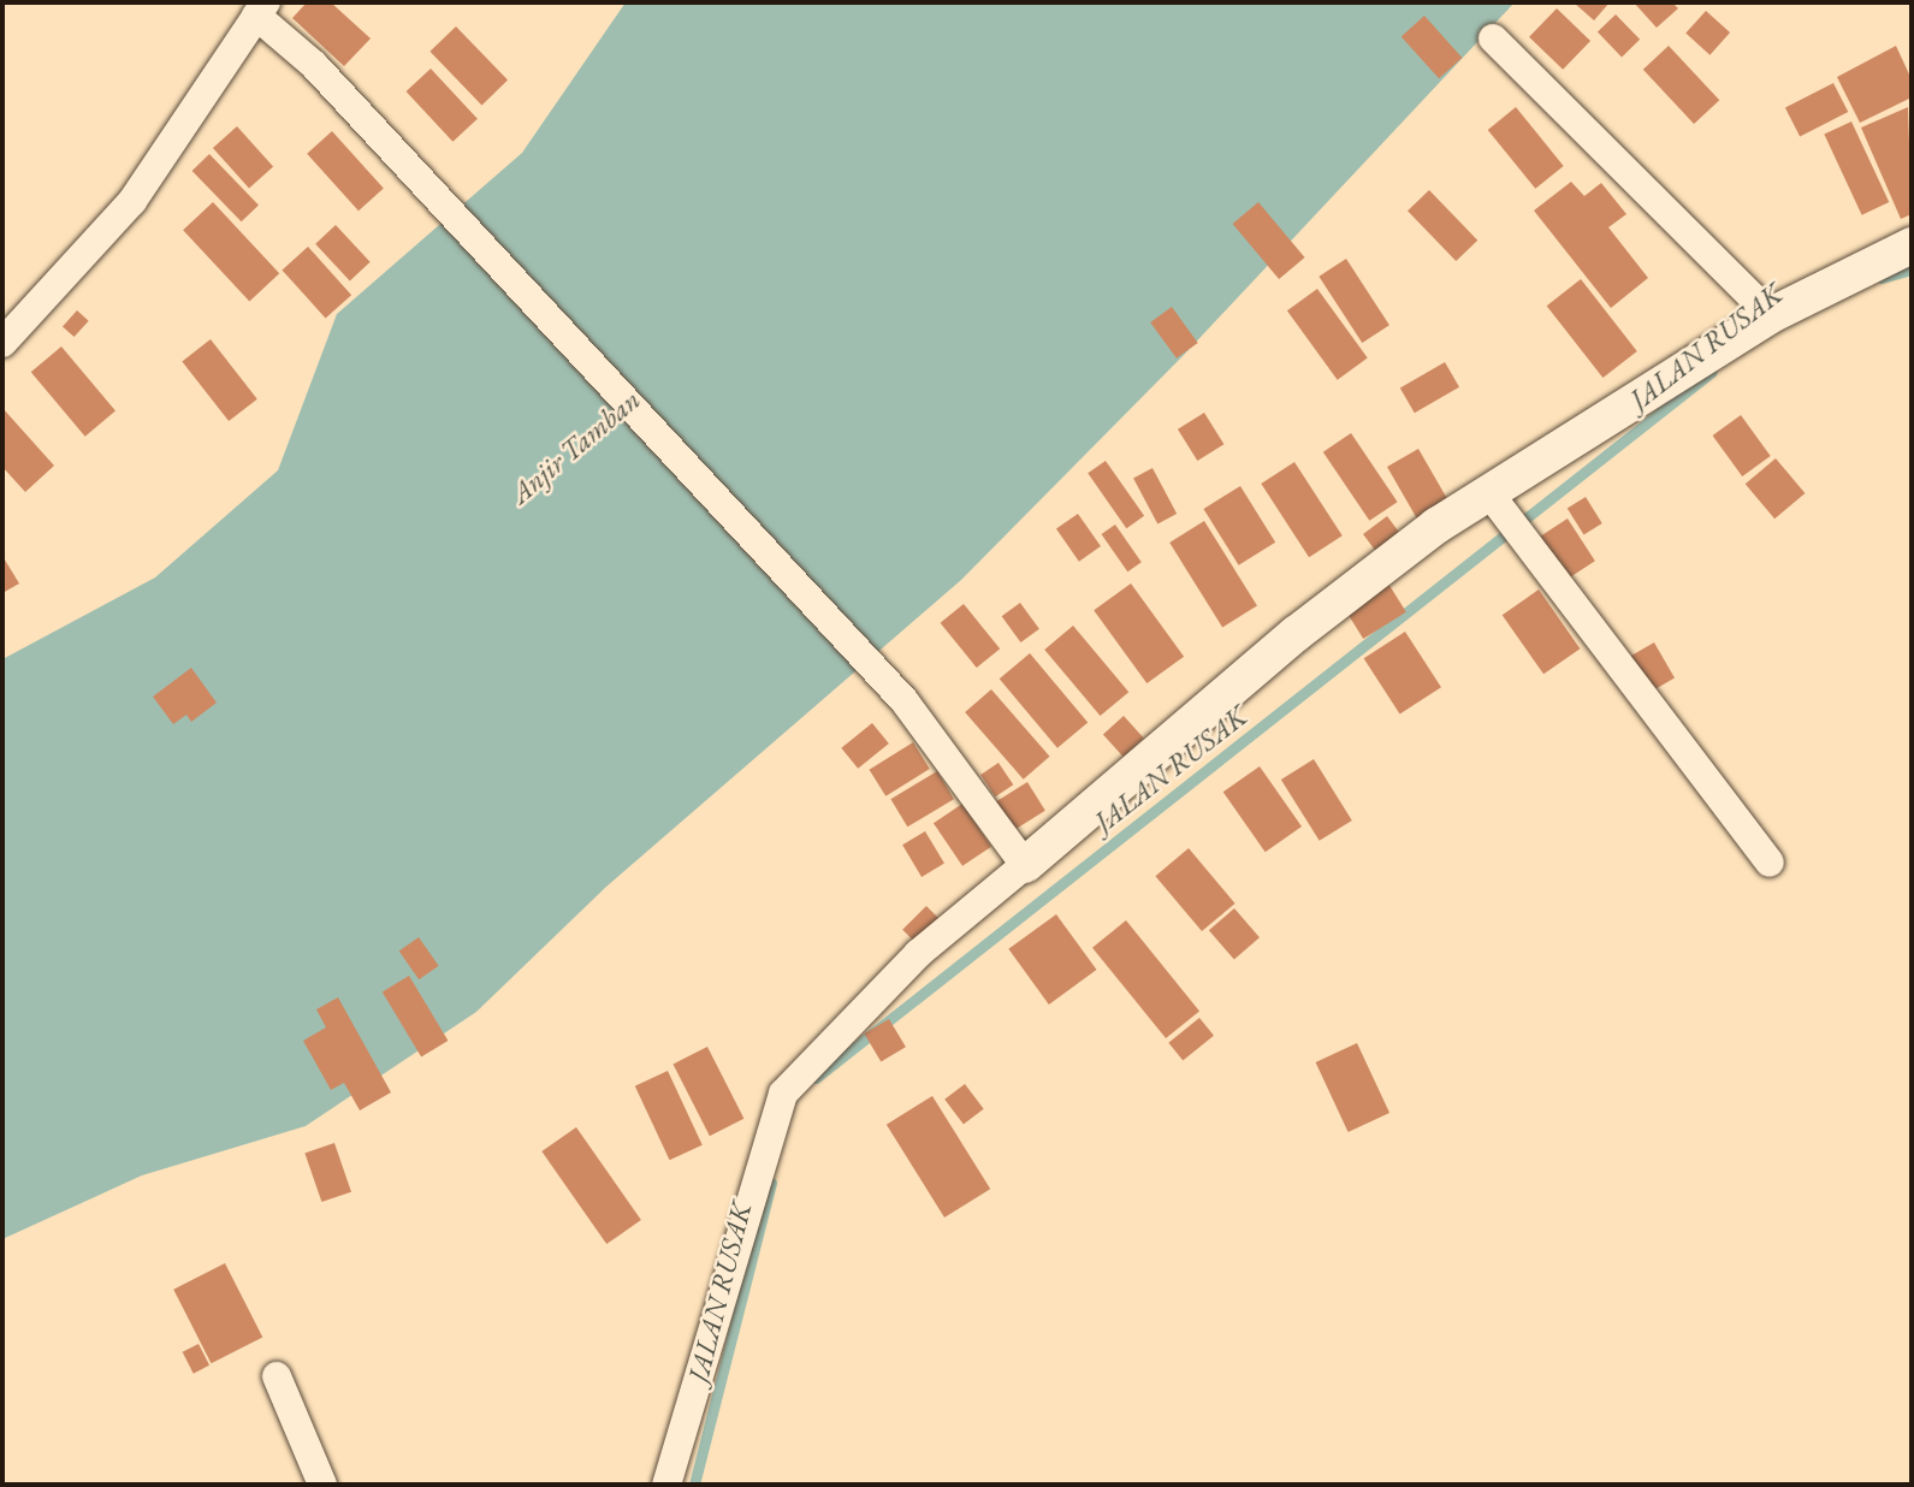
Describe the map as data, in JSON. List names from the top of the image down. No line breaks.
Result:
{"water":["JALAN RUSAK","Anjir Tamban"]}
